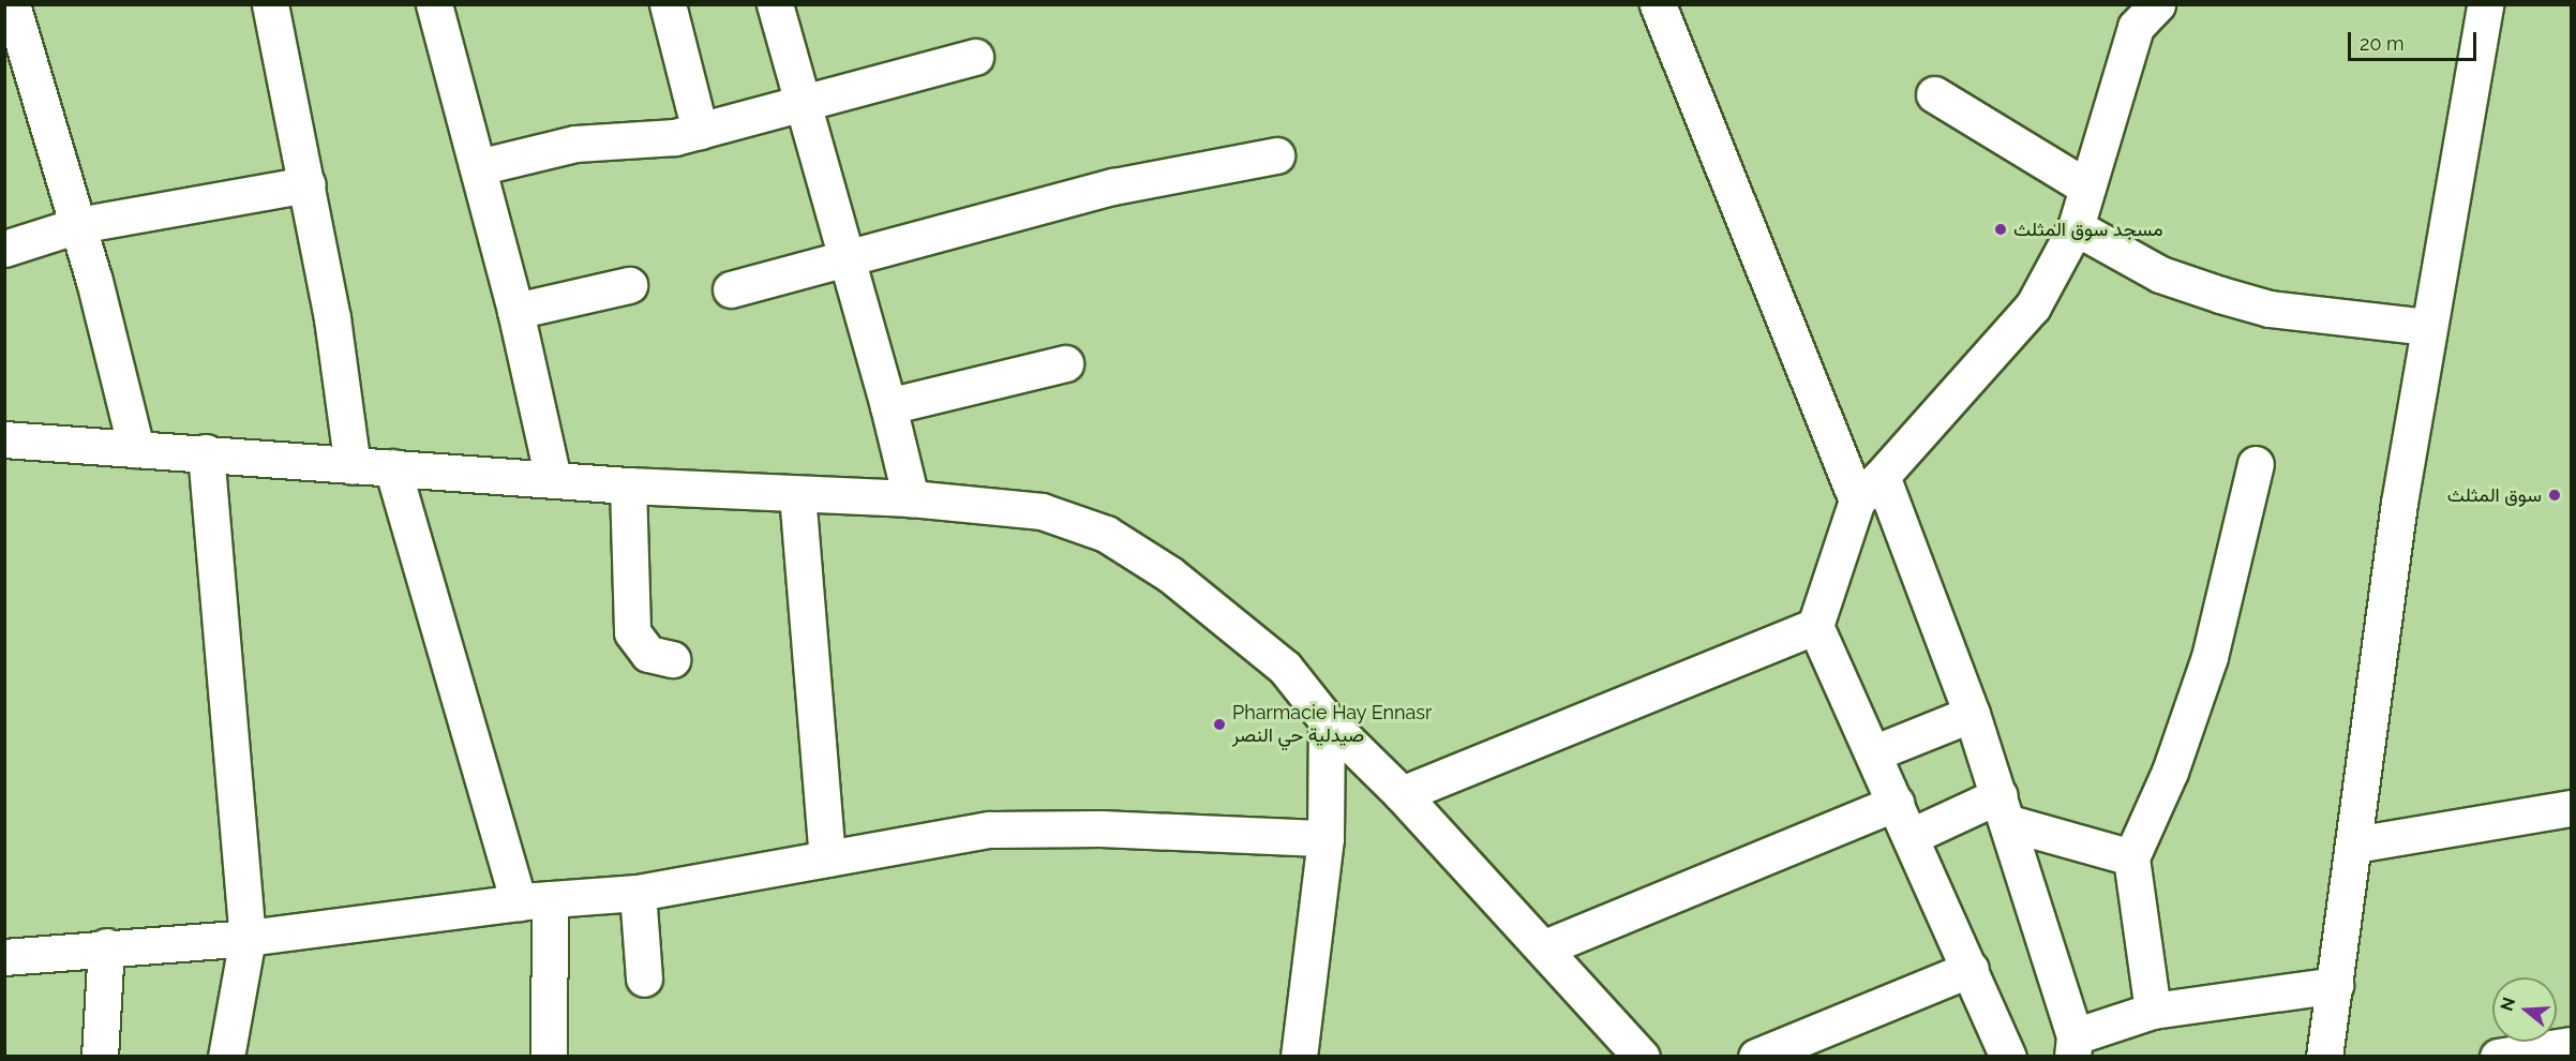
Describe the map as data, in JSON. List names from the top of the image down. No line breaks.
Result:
{"places":["مسجد سوق المثلث","سوق المثلث","Pharmacie Hay Ennasr صيدلية حي النصر"],"scale_bar":"20 m","north":"left"}
